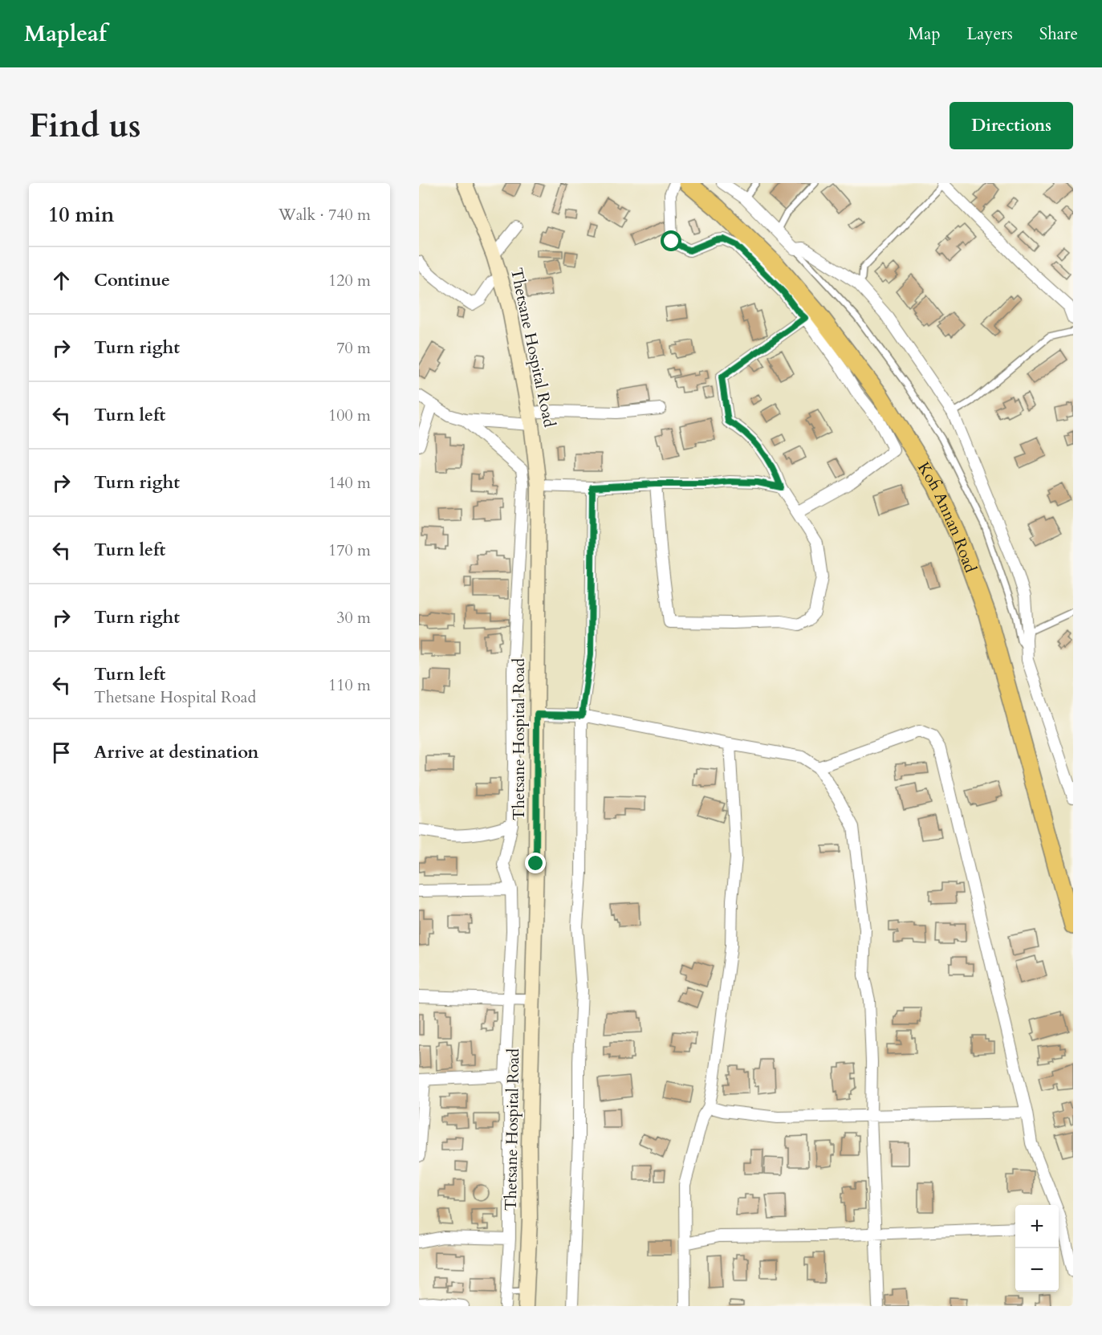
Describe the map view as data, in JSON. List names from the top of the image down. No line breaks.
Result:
{"streets":{"main road":["Thetsane Hospital Road","Kofi Annan Road"]},"page":{"header":"Mapleaf","nav":["Map","Layers","Share"],"buttons":"Directions","title":"Find us","heading":["10 min","Walk · 740 m"],"list":[["Continue","120 m"],["Turn right","70 m"],["Turn left","100 m"],["Turn right","140 m"],["Turn left","170 m"],["Turn right","30 m"],["Turn left","Thetsane Hospital Road","110 m"],"Arrive at destination"],"map_buttons":["+","−"]}}
